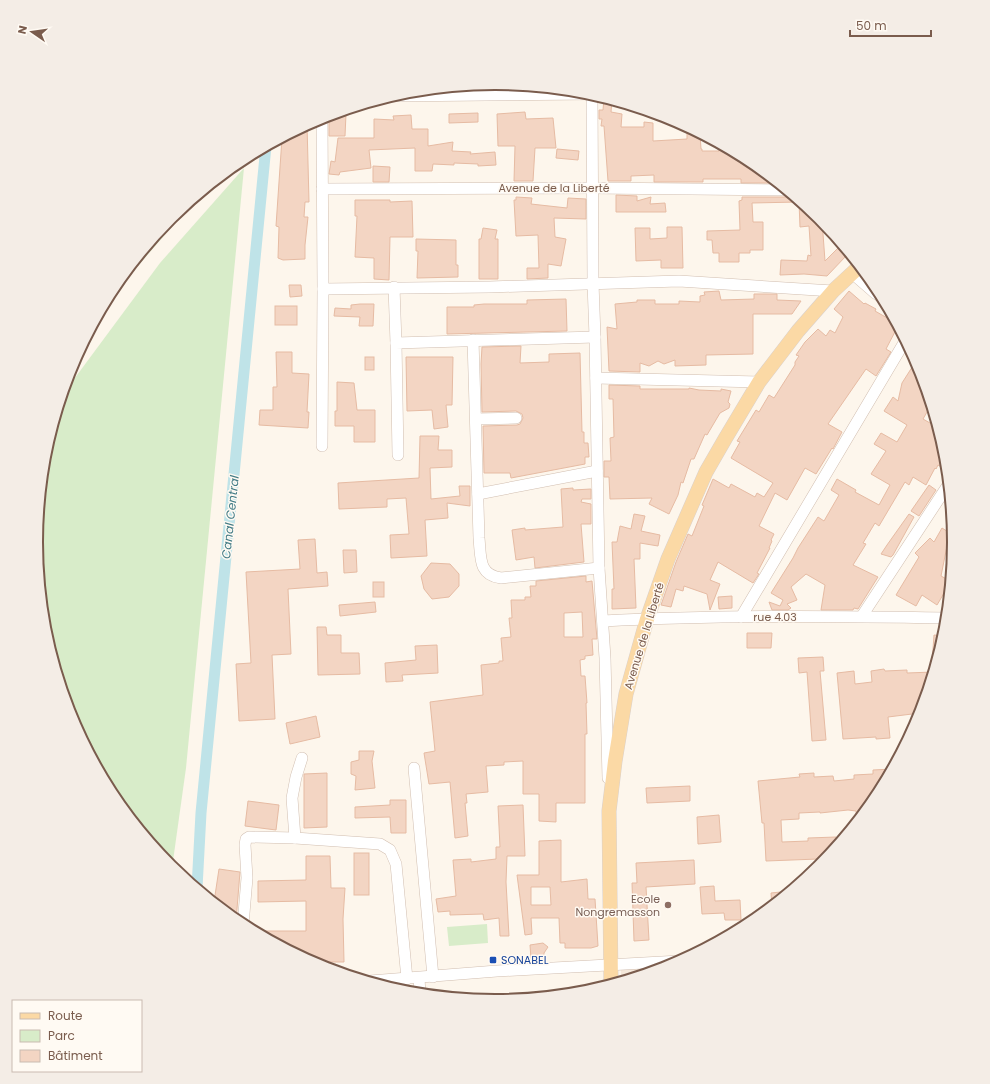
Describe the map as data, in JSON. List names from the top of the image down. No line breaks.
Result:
{"streets":{"main road":["Avenue de la Liberté"],"street":["rue 4.03"]},"crossings":[["Avenue de la Liberté","rue 4.03"]],"water":["Canal Central"],"places":{"other":["Ecole Nongremasson"],"transit":["SONABEL"]},"legend":["Route","Parc","Bâtiment"],"scale_bar":"50 m","north":"left"}
